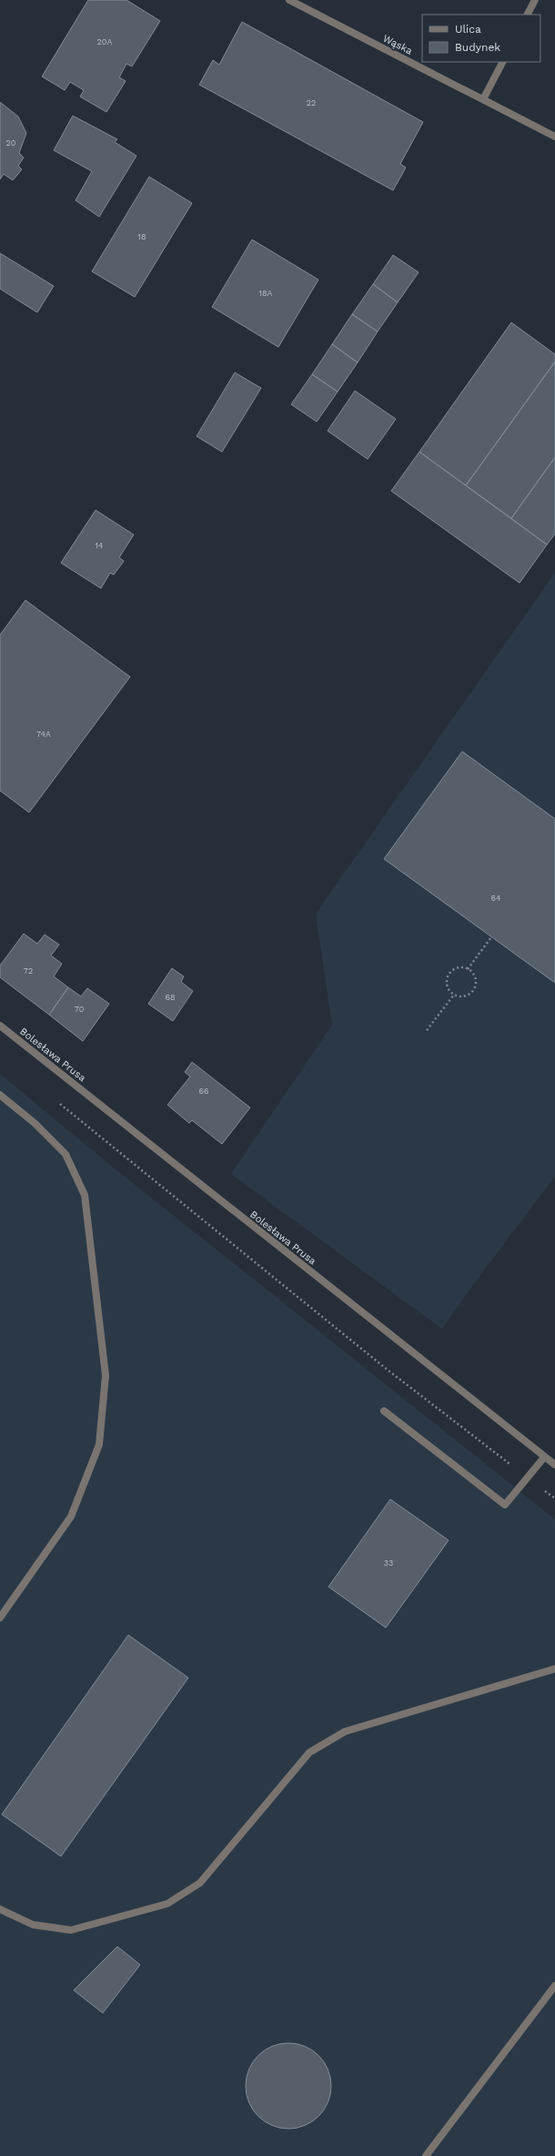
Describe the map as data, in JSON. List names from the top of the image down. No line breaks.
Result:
{"streets":{"street":["Wąska","Bolesława Prusa"]},"house_numbers":["20A","22","20","18","18A","14","74A","64","72","68","70","66","33"],"legend":["Ulica","Budynek"]}
